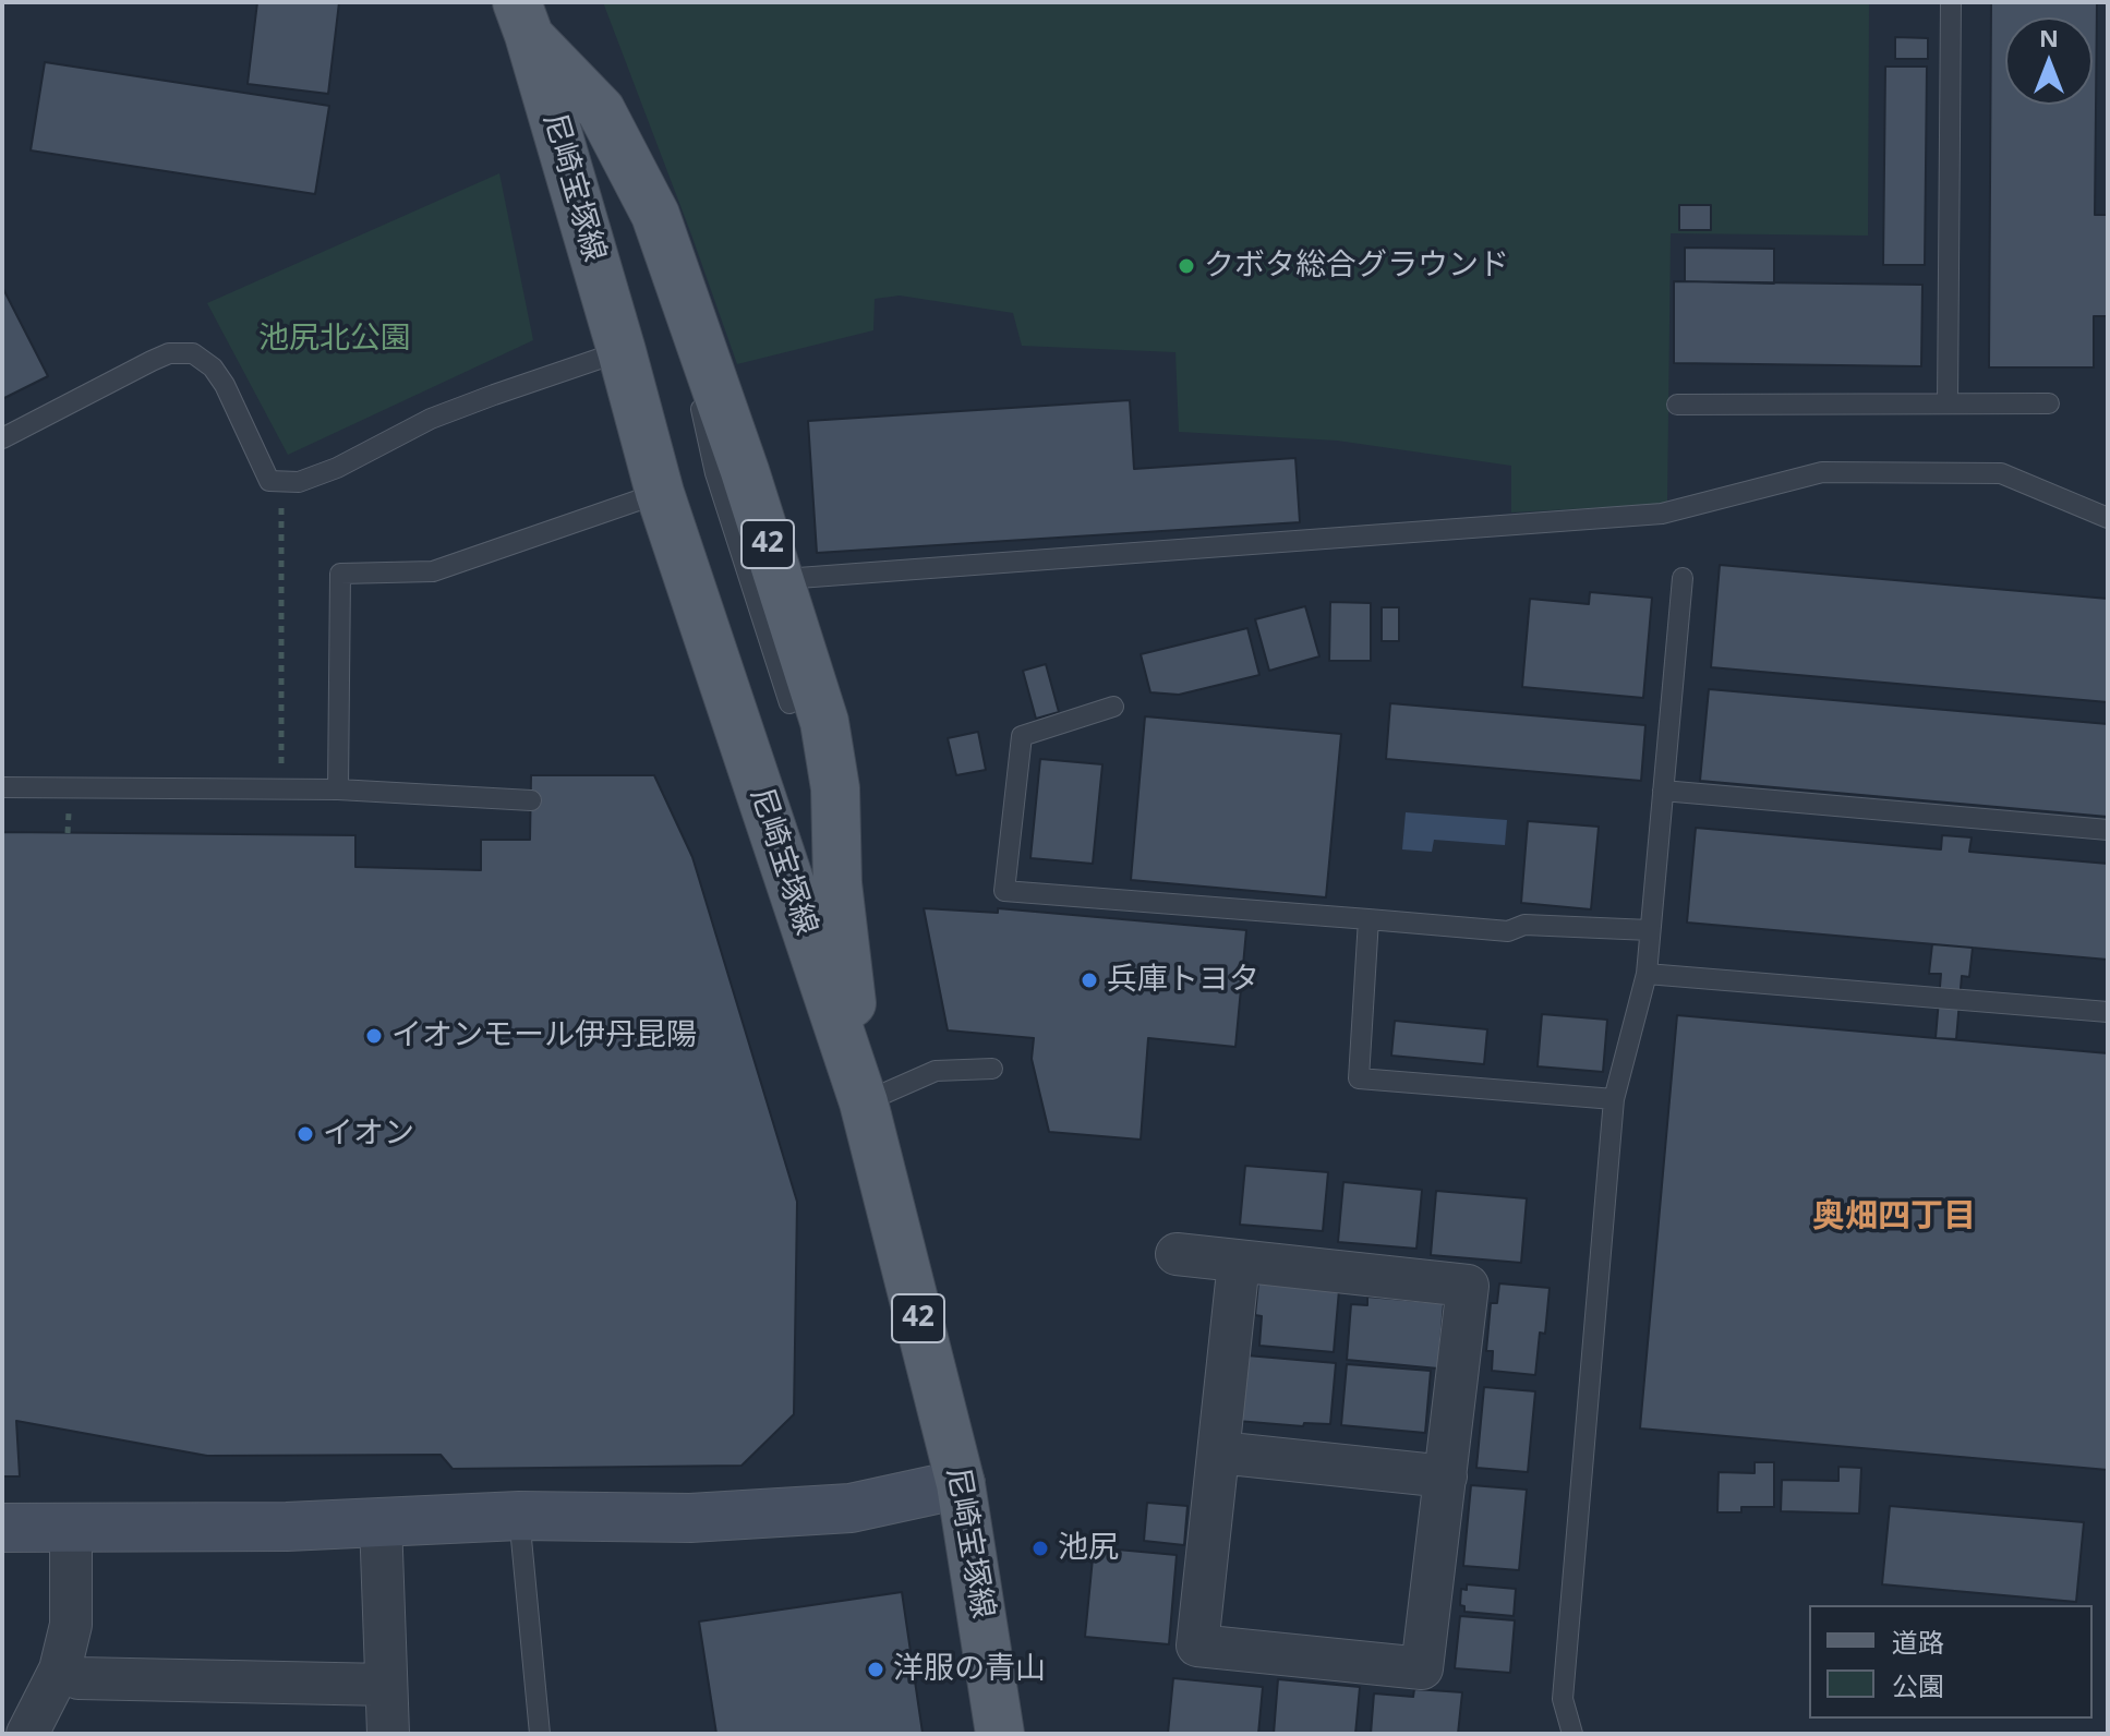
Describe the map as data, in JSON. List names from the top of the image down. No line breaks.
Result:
{"streets":{"main road":["尼崎宝塚線","42"]},"crossings":[["尼崎宝塚線","42"]],"districts":["奥畑四丁目"],"parks":["池尻北公園"],"places":["クボタ総合グラウンド","兵庫トヨタ","イオンモール伊丹昆陽","イオン","池尻","洋服の青山"],"legend":["道路","公園"],"north":"top"}
